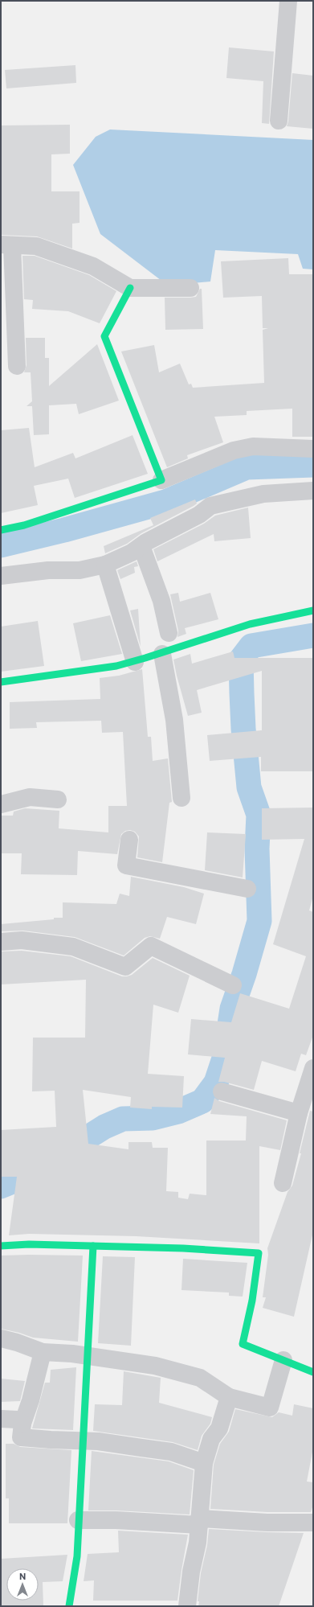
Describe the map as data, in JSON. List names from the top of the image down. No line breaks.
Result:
{"north":"top"}
